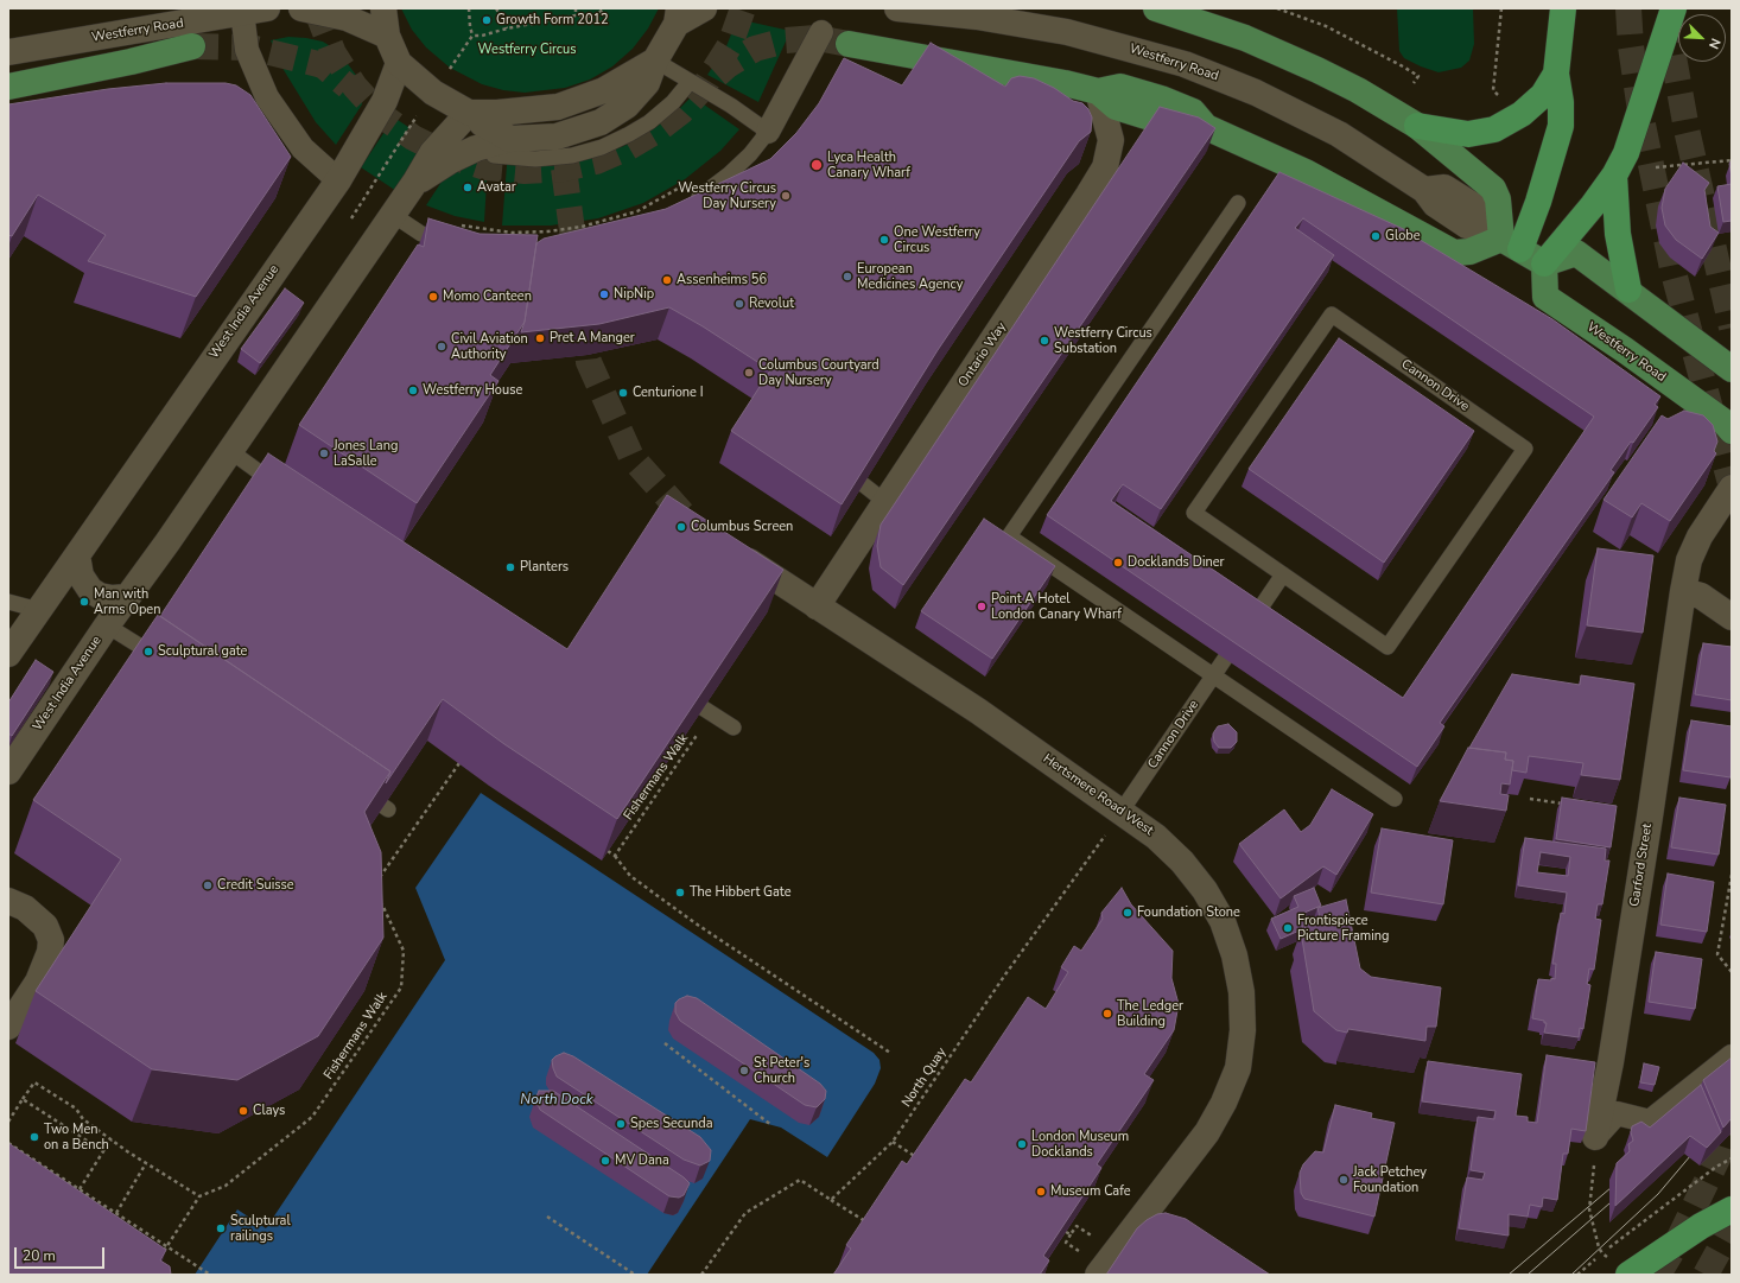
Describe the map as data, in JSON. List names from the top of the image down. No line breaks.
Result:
{"streets":{"main road":["Westferry Road"],"street":["West India Avenue","Ontario Way","Hertsmere Road West","Garford Street"],"lane":["Cannon Drive"],"path":["Fishermans Walk","North Quay"]},"crossings":[["Ontario Way","Hertsmere Road West"],["Cannon Drive","Hertsmere Road West"],["Cannon Drive","North Quay"],["Hertsmere Road West","North Quay"]],"water":["North Dock"],"parks":["Westferry Circus"],"places":["Growth Form 2012","Lyca Health Canary Wharf","Avatar","Westferry Circus Day Nursery","Globe","One Westferry Circus","European Medicines Agency","Assenheims 56","NipNip","Momo Canteen","Revolut","Pret A Manger","Westferry Circus Substation","Civil Aviation Authority","Columbus Courtyard Day Nursery","Westferry House","Centurione I","Jones Lang LaSalle","Columbus Screen","Docklands Diner","Planters","Man with Arms Open","Point A Hotel London Canary Wharf","Sculptural gate","Credit Suisse","The Hibbert Gate","Foundation Stone","Frontispiece Picture Framing","The Ledger Building","St Peter's Church","Clays","Spes Secunda","Two Men on a Bench","London Museum Docklands","MV Dana","Jack Petchey Foundation","Museum Cafe","Sculptural railings"],"scale_bar":"20 m","north":"bottom right"}
